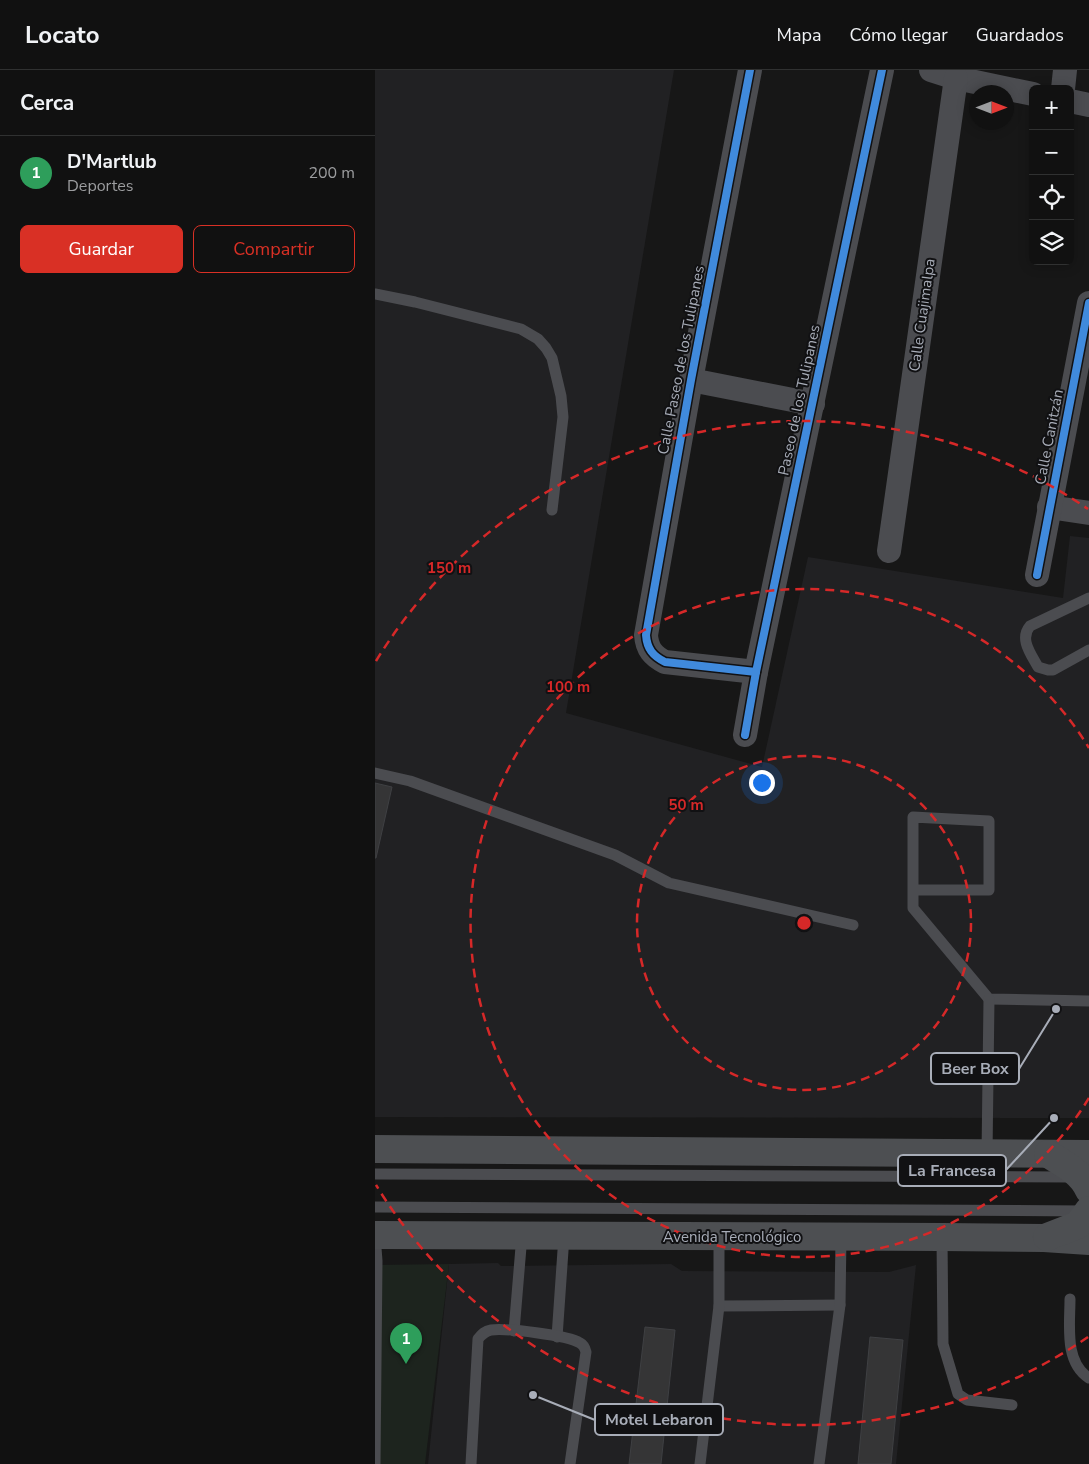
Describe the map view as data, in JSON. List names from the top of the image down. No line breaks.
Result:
{"streets":{"main road":["Avenida Tecnológico"],"street":["Calle Cuajimalpa","Calle Paseo de los Tulipanes","Paseo de los Tulipanes","Calle Canitzán"]},"crossings":[["Calle Paseo de los Tulipanes","Paseo de los Tulipanes"]],"places":["Beer Box","La Francesa","Motel Lebaron"],"north":"right","page":{"header":"Locato","nav":["Mapa","Cómo llegar","Guardados"],"heading":"Cerca","map_buttons":["+","−"],"list":[{"mark":"1","name":"D'Martlub","note":"Deportes","value":"200 m"}],"buttons":["Guardar","Compartir"],"pins":"1"},"rings":["150 m","100 m","50 m"]}
